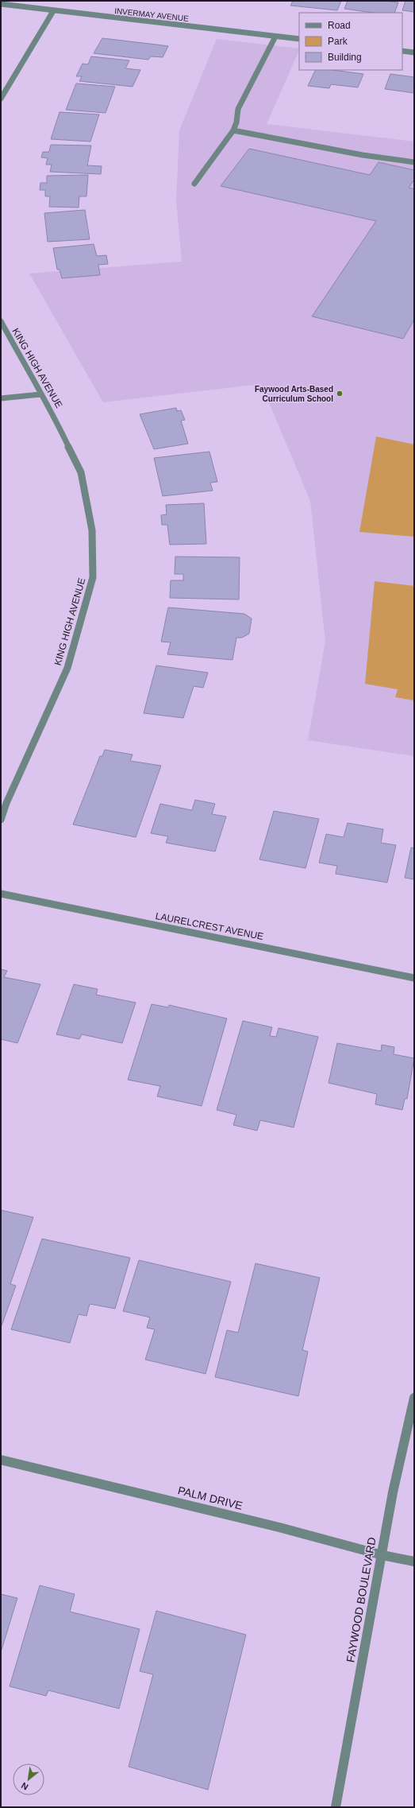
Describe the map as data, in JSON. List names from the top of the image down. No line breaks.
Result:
{"streets":{"street":["INVERMAY AVENUE","KING HIGH AVENUE","LAURELCREST AVENUE","PALM DRIVE","FAYWOOD BOULEVARD"]},"crossings":[["PALM DRIVE","FAYWOOD BOULEVARD"]],"places":["Faywood Arts-Based Curriculum School"],"legend":["Road","Park","Building"],"north":"bottom left"}
